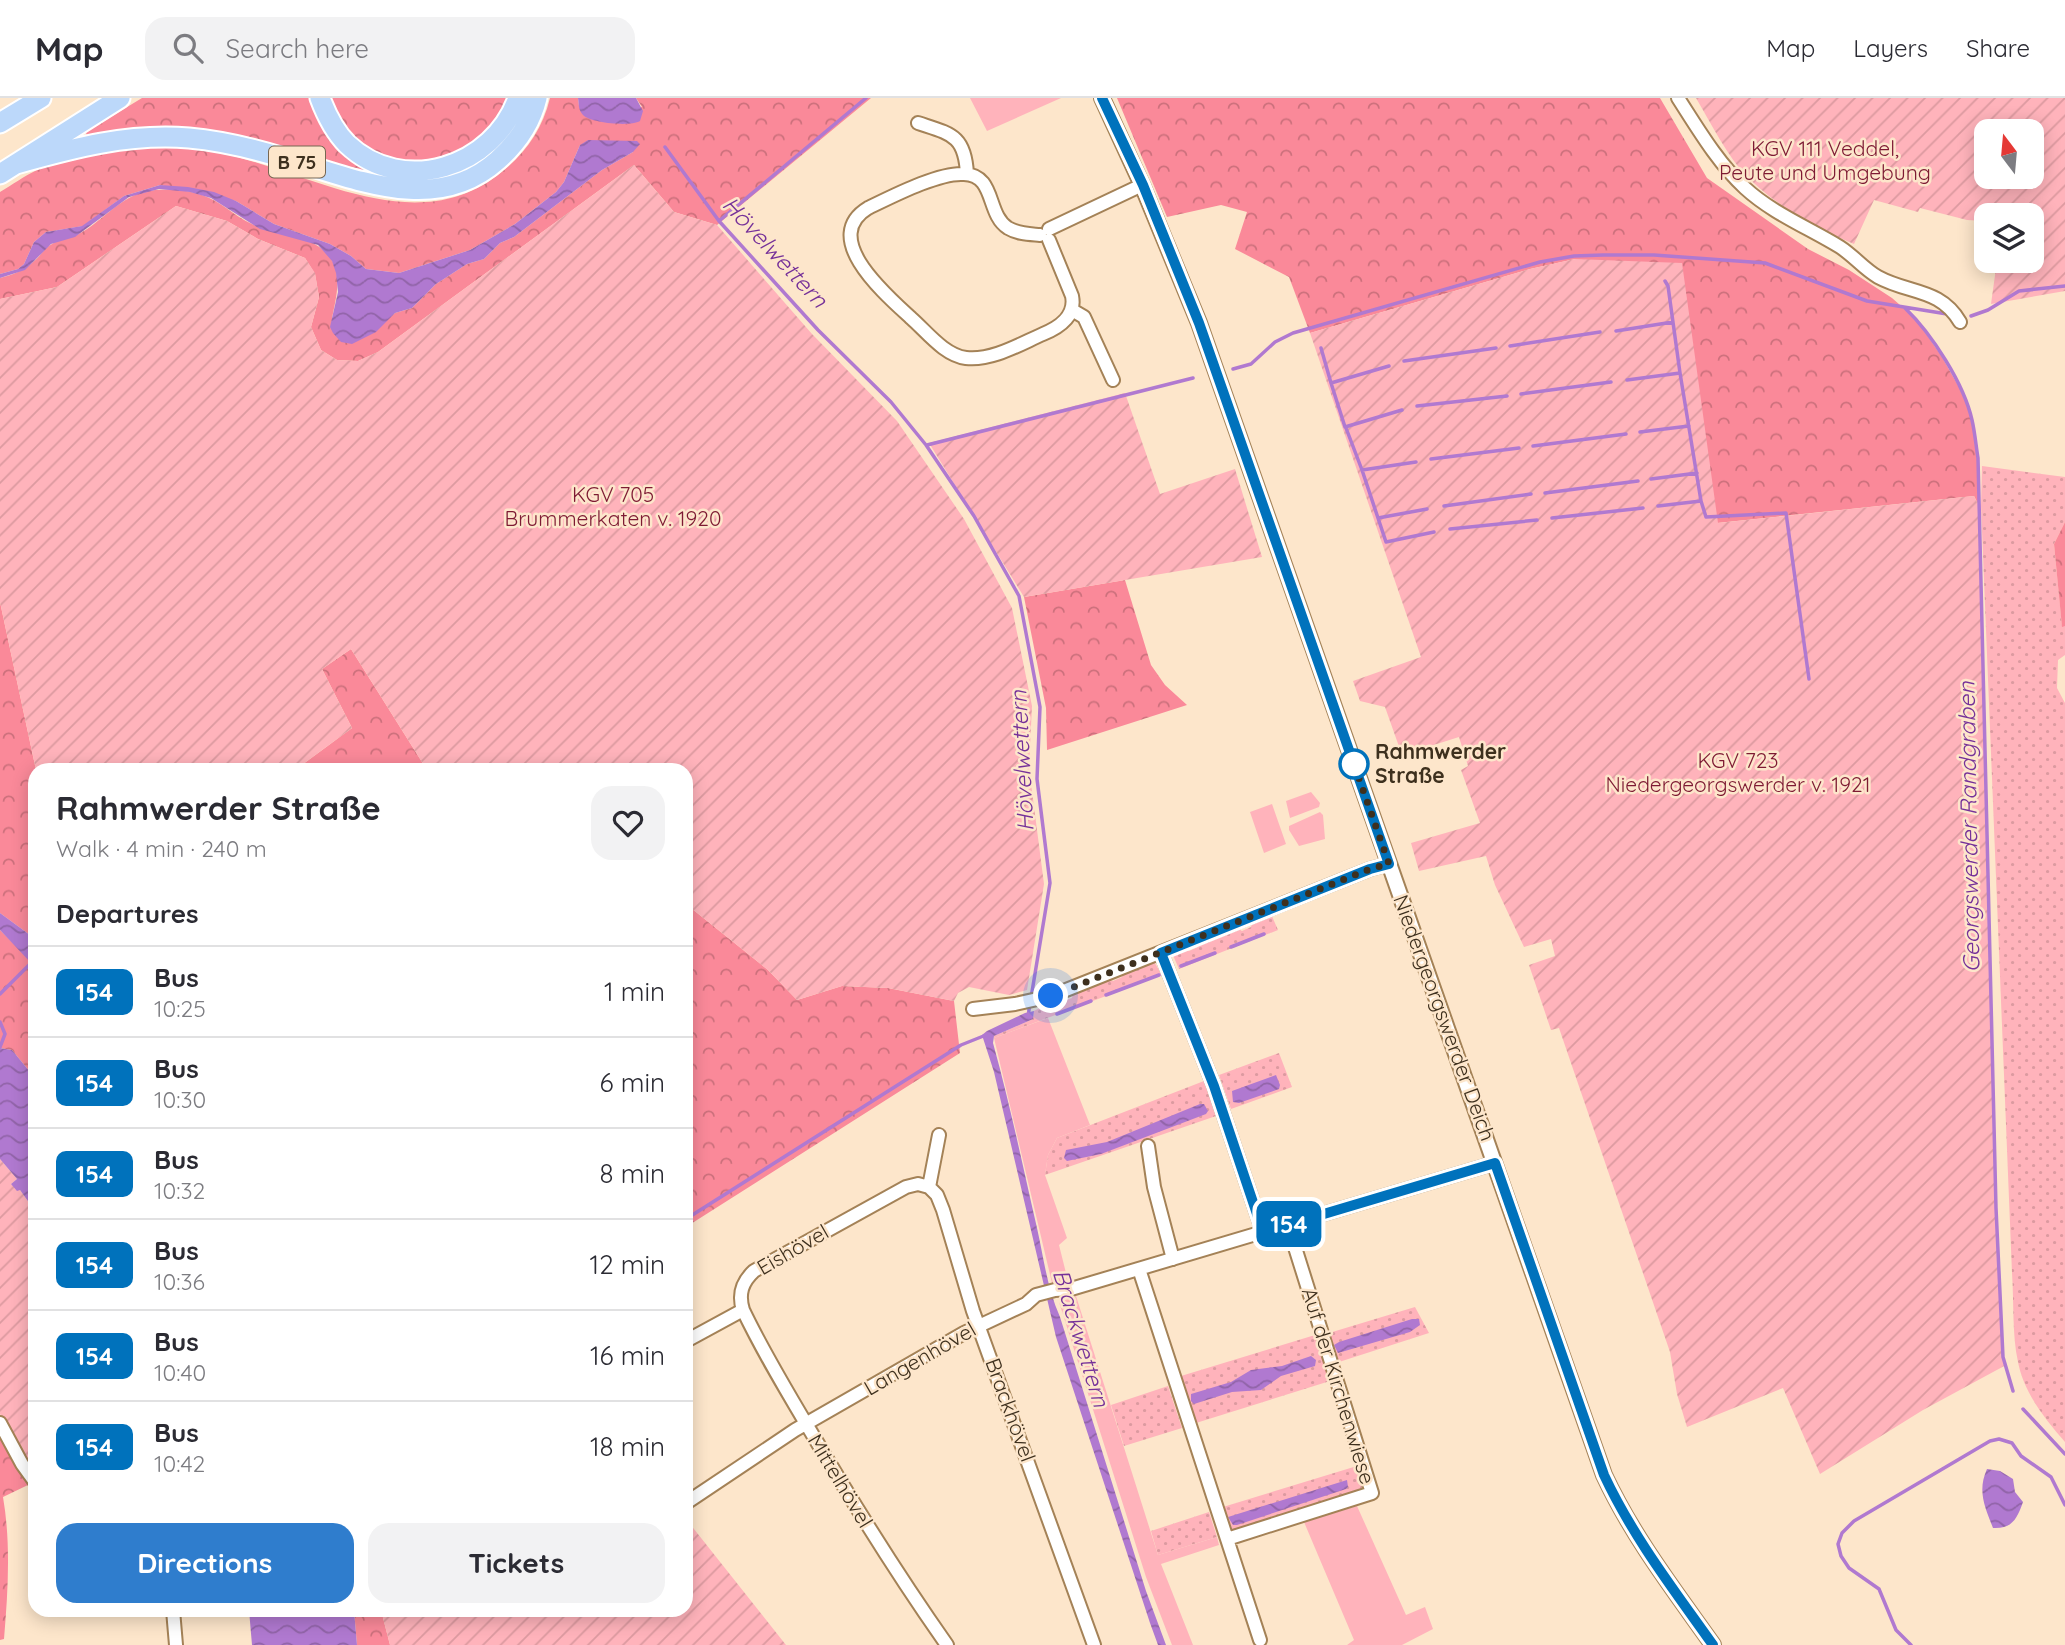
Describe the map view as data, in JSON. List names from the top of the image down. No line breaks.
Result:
{"streets":{"highway":["B 75"],"street":["Niedergeorgswerder Deich","Eishövel","Langenhövel","Auf der Kirchenwiese","Brackhövel","Mittelhövel"]},"crossings":[["Niedergeorgswerder Deich","Langenhövel"],["Eishövel","Brackhövel"],["Eishövel","Mittelhövel"],["Langenhövel","Auf der Kirchenwiese"],["Langenhövel","Brackhövel"],["Langenhövel","Mittelhövel"]],"water":["Hövelwettern","Georgswerder Randgraben","Brackwettern"],"parks":["KGV 111 Veddel, Peute und Umgebung","KGV 705 Brummerkaten v. 1920","KGV 723 Niedergeorgswerder v. 1921"],"places":["Rahmwerder Straße"],"lines":["bus line 154"],"north":"top","page":{"header":"Map","search":"Search here","nav":["Map","Layers","Share"],"on_map":"154","heading":[["Rahmwerder Straße","Walk · 4 min · 240 m"],"Departures"],"list":[{"mark":"154","name":"Bus","note":"10:25","value":"1 min"},{"mark":"154","name":"Bus","note":"10:30","value":"6 min"},{"mark":"154","name":"Bus","note":"10:32","value":"8 min"},{"mark":"154","name":"Bus","note":"10:36","value":"12 min"},{"mark":"154","name":"Bus","note":"10:40","value":"16 min"},{"mark":"154","name":"Bus","note":"10:42","value":"18 min"}],"buttons":["Directions","Tickets"]}}
